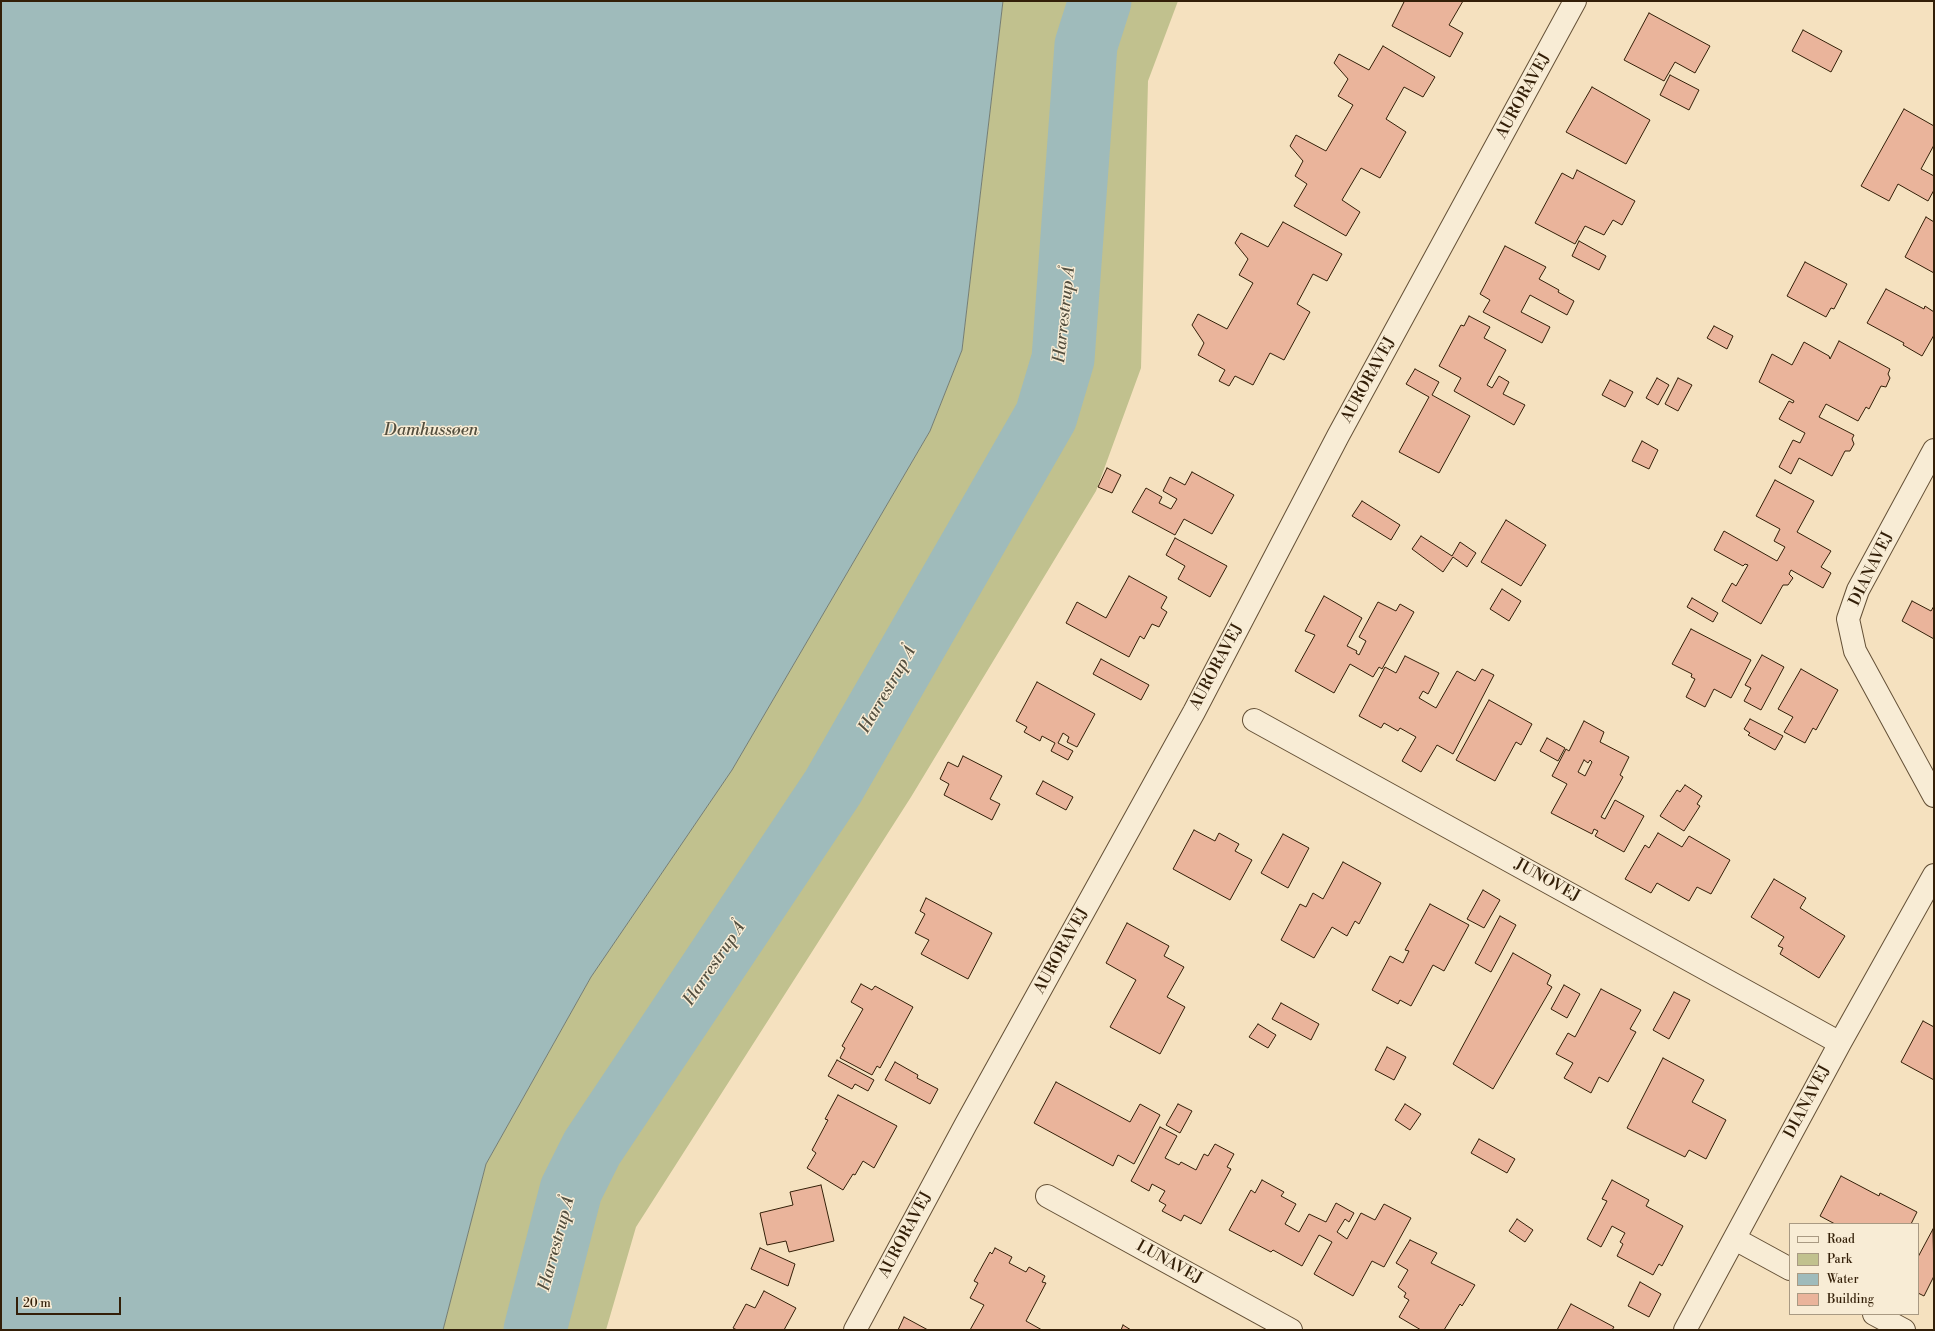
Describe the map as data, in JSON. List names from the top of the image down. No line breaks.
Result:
{"streets":{"street":["AURORAVEJ","DIANAVEJ","JUNOVEJ","LUNAVEJ"]},"crossings":[["DIANAVEJ","JUNOVEJ"]],"water":["Harrestrup Å","Damhussøen"],"legend":["Road","Park","Water","Building"],"scale_bar":"20 m"}
